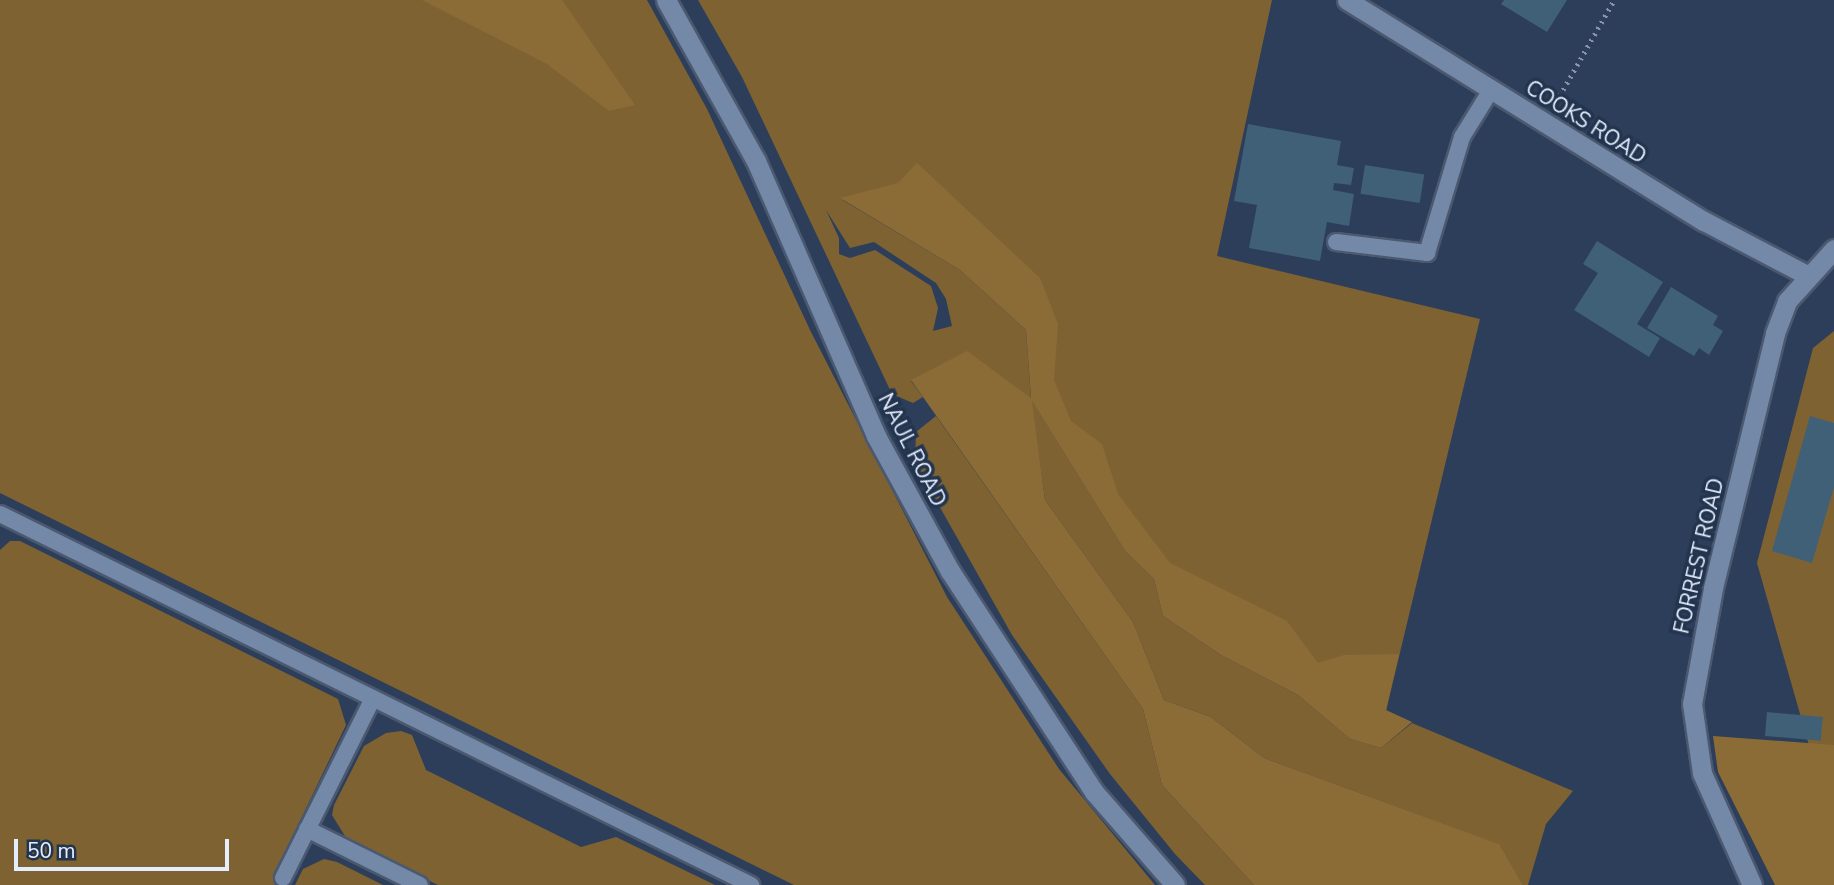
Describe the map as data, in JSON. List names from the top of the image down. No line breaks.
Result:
{"streets":{"street":["COOKS ROAD","NAUL ROAD","FORREST ROAD"]},"crossings":[["COOKS ROAD","FORREST ROAD"]],"scale_bar":"50 m"}
